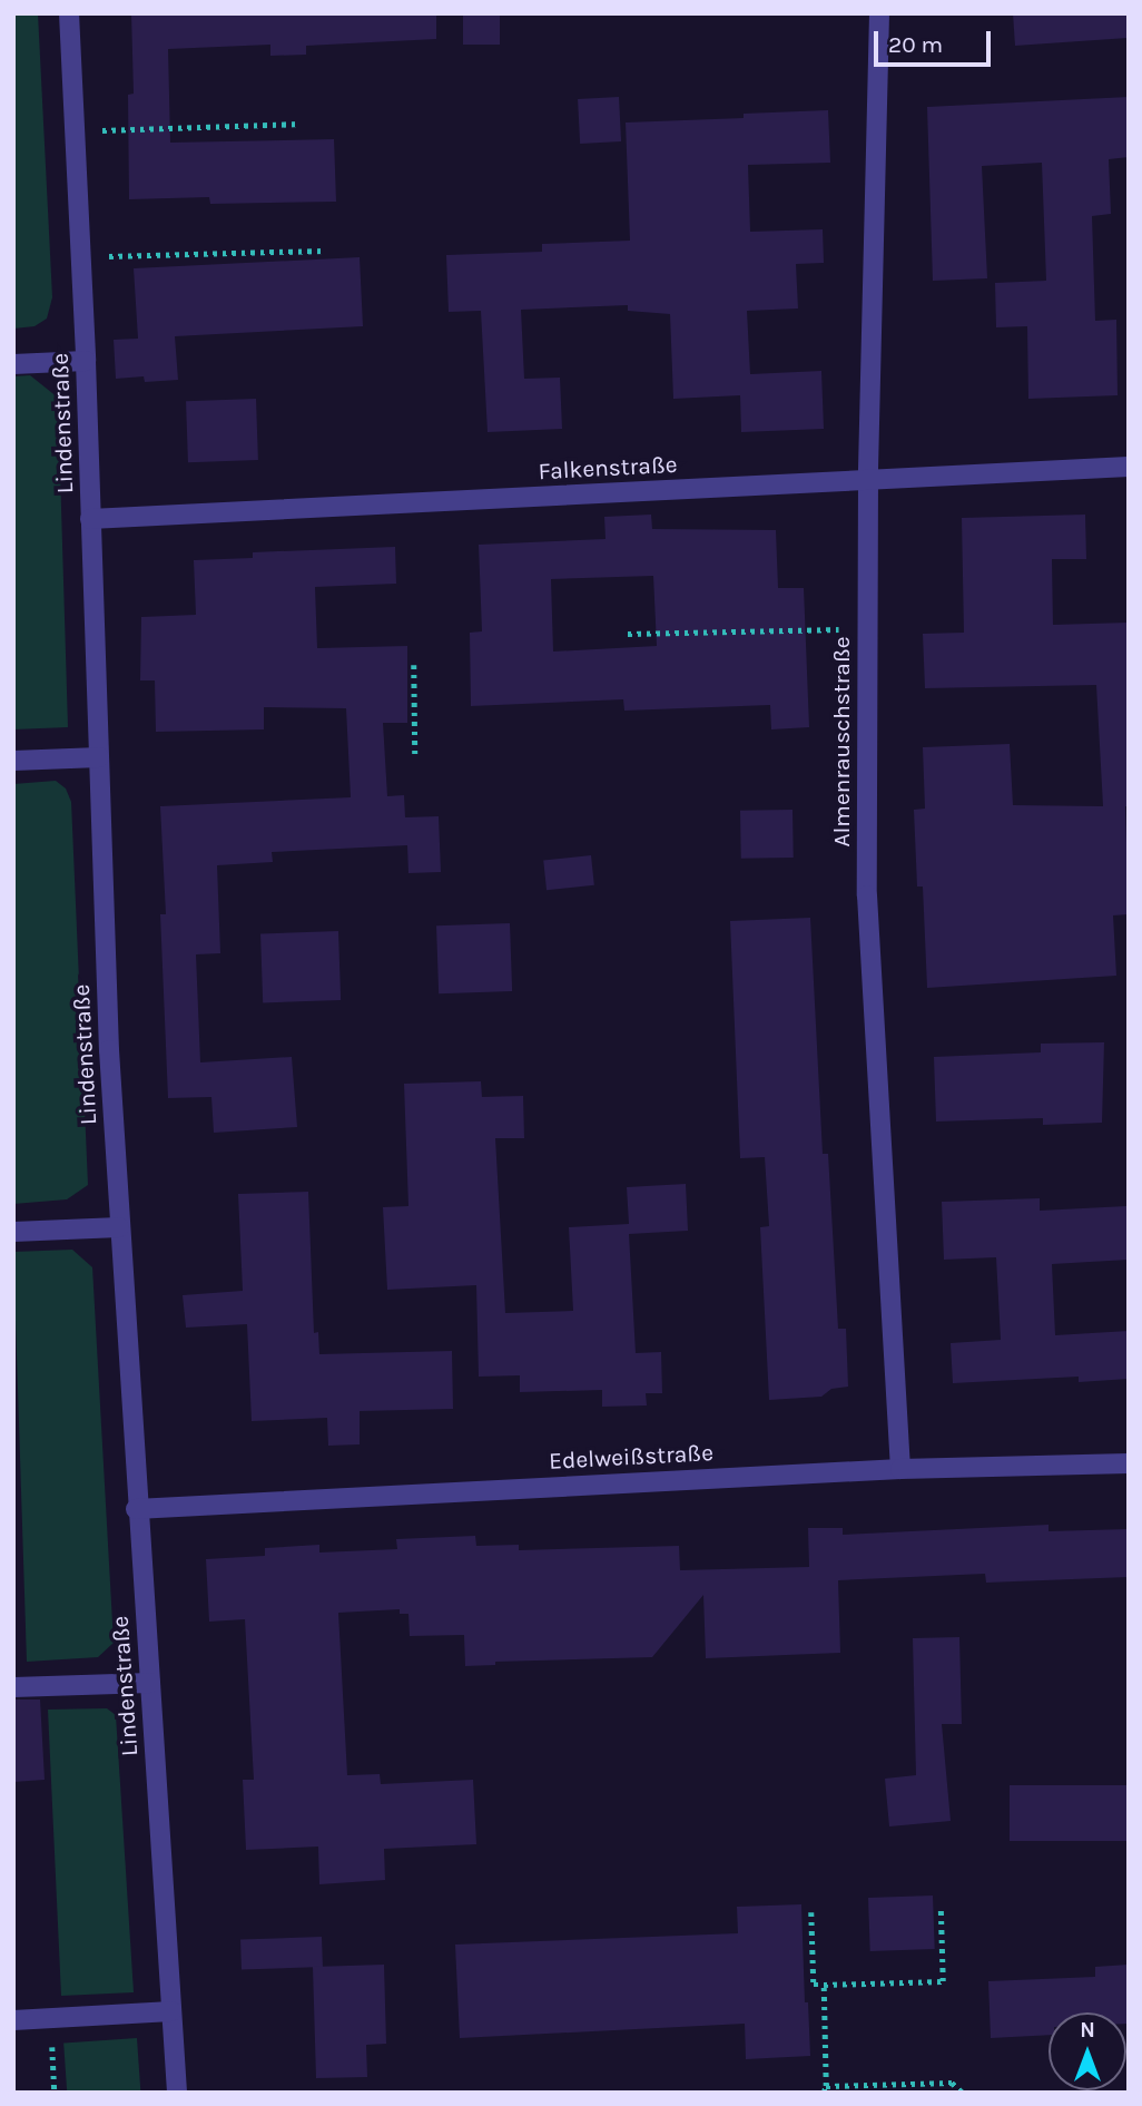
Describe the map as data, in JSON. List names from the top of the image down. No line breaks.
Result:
{"streets":{"street":["Lindenstraße","Falkenstraße","Almenrauschstraße","Edelweißstraße"]},"crossings":[["Lindenstraße","Falkenstraße"],["Lindenstraße","Edelweißstraße"],["Falkenstraße","Almenrauschstraße"],["Almenrauschstraße","Edelweißstraße"]],"scale_bar":"20 m","north":"top"}
